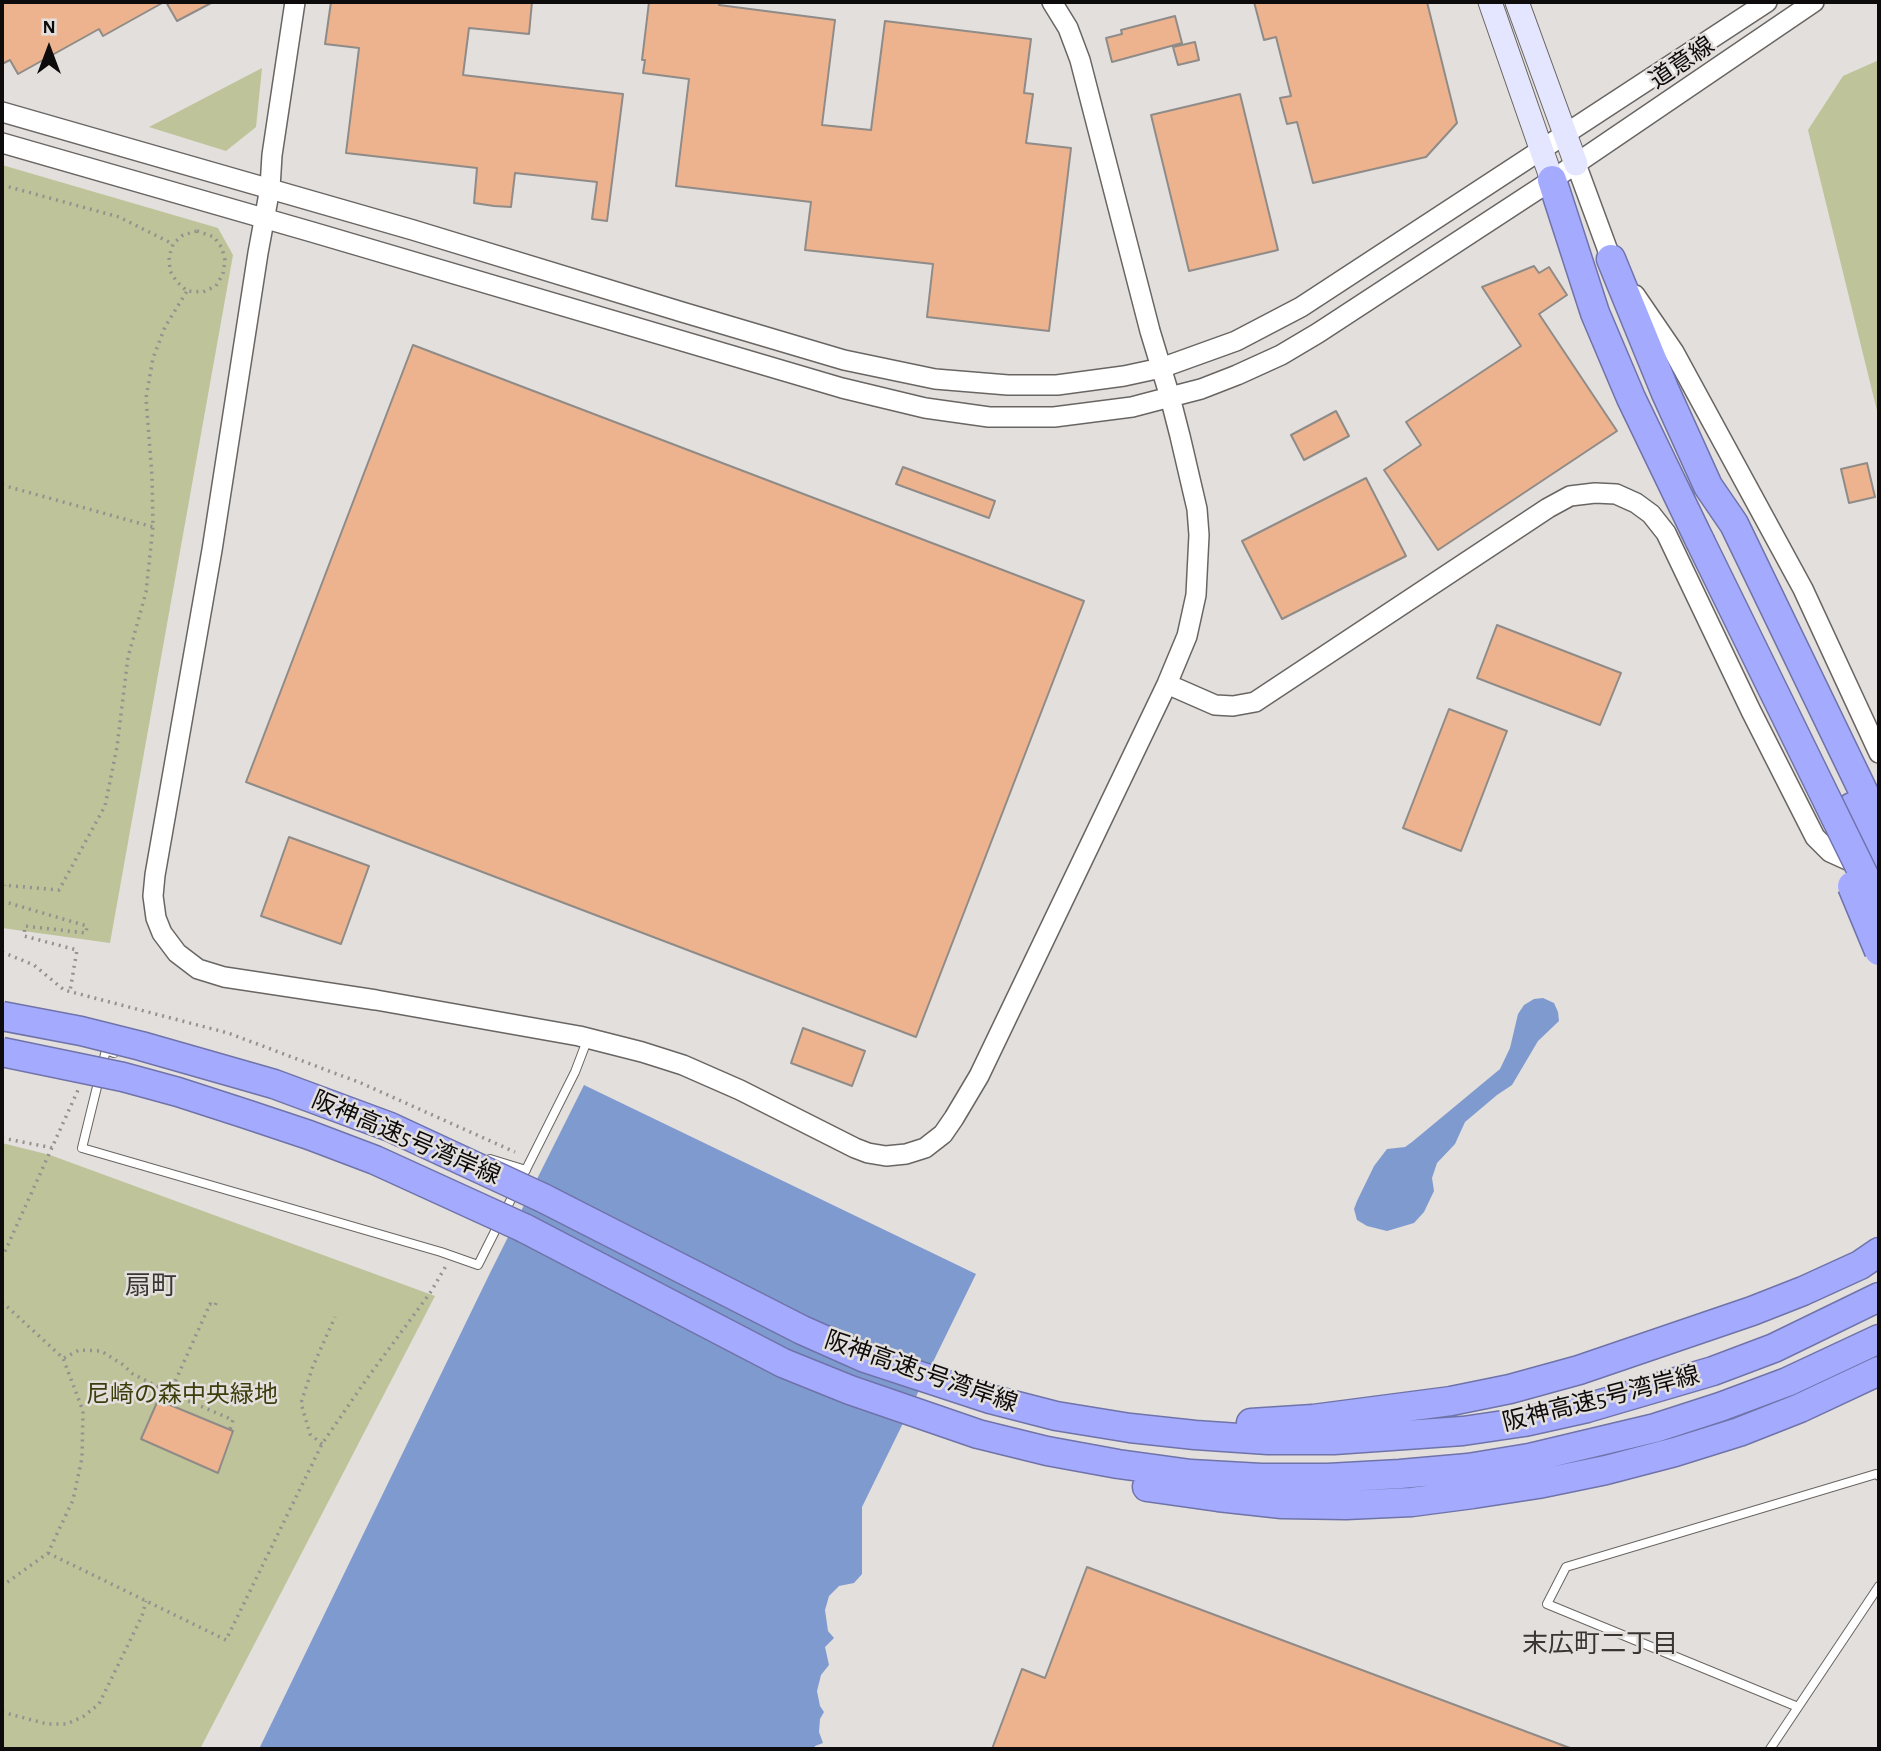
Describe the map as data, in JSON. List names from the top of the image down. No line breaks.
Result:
{"streets":{"highway":["阪神高速5号湾岸線"],"street":["道意線"]},"districts":["扇町","末広町二丁目"],"parks":["尼崎の森中央緑地"],"north":"top"}
